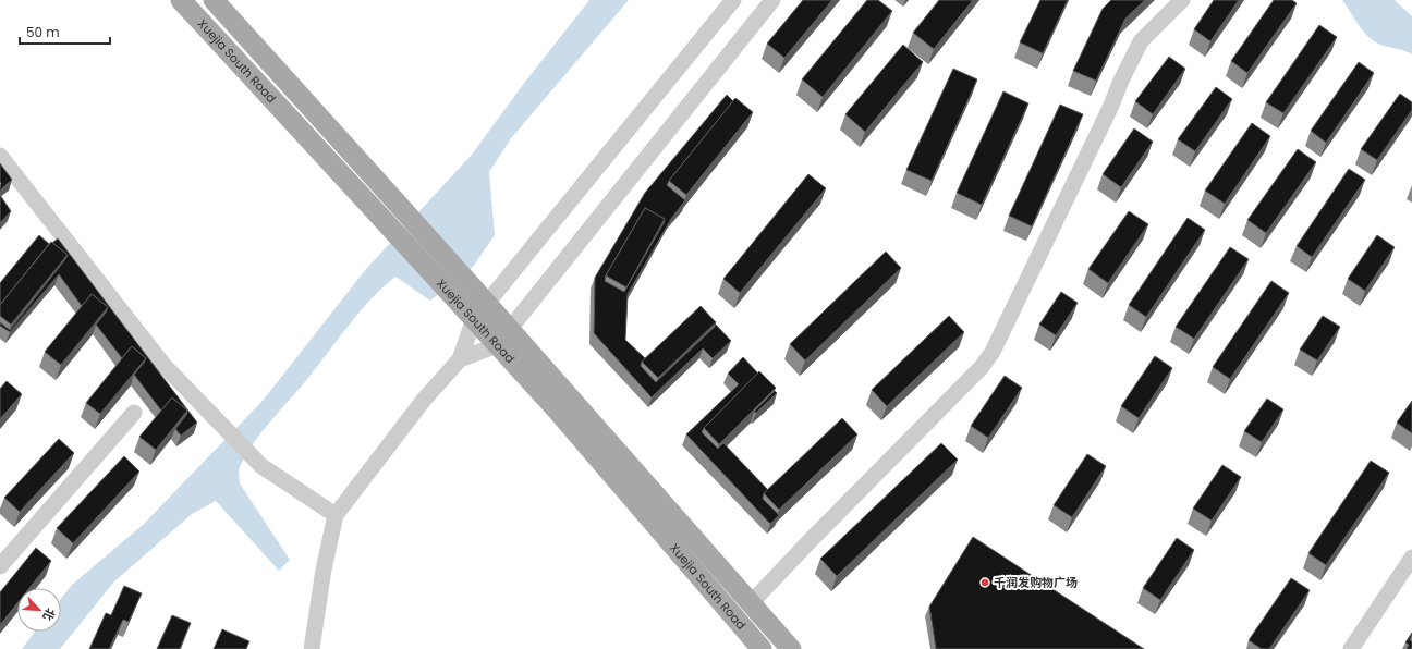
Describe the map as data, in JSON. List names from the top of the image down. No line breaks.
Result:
{"streets":{"main road":["Xuejia South Road"]},"places":["千润发购物广场"],"scale_bar":"50 m","north":"bottom right"}
